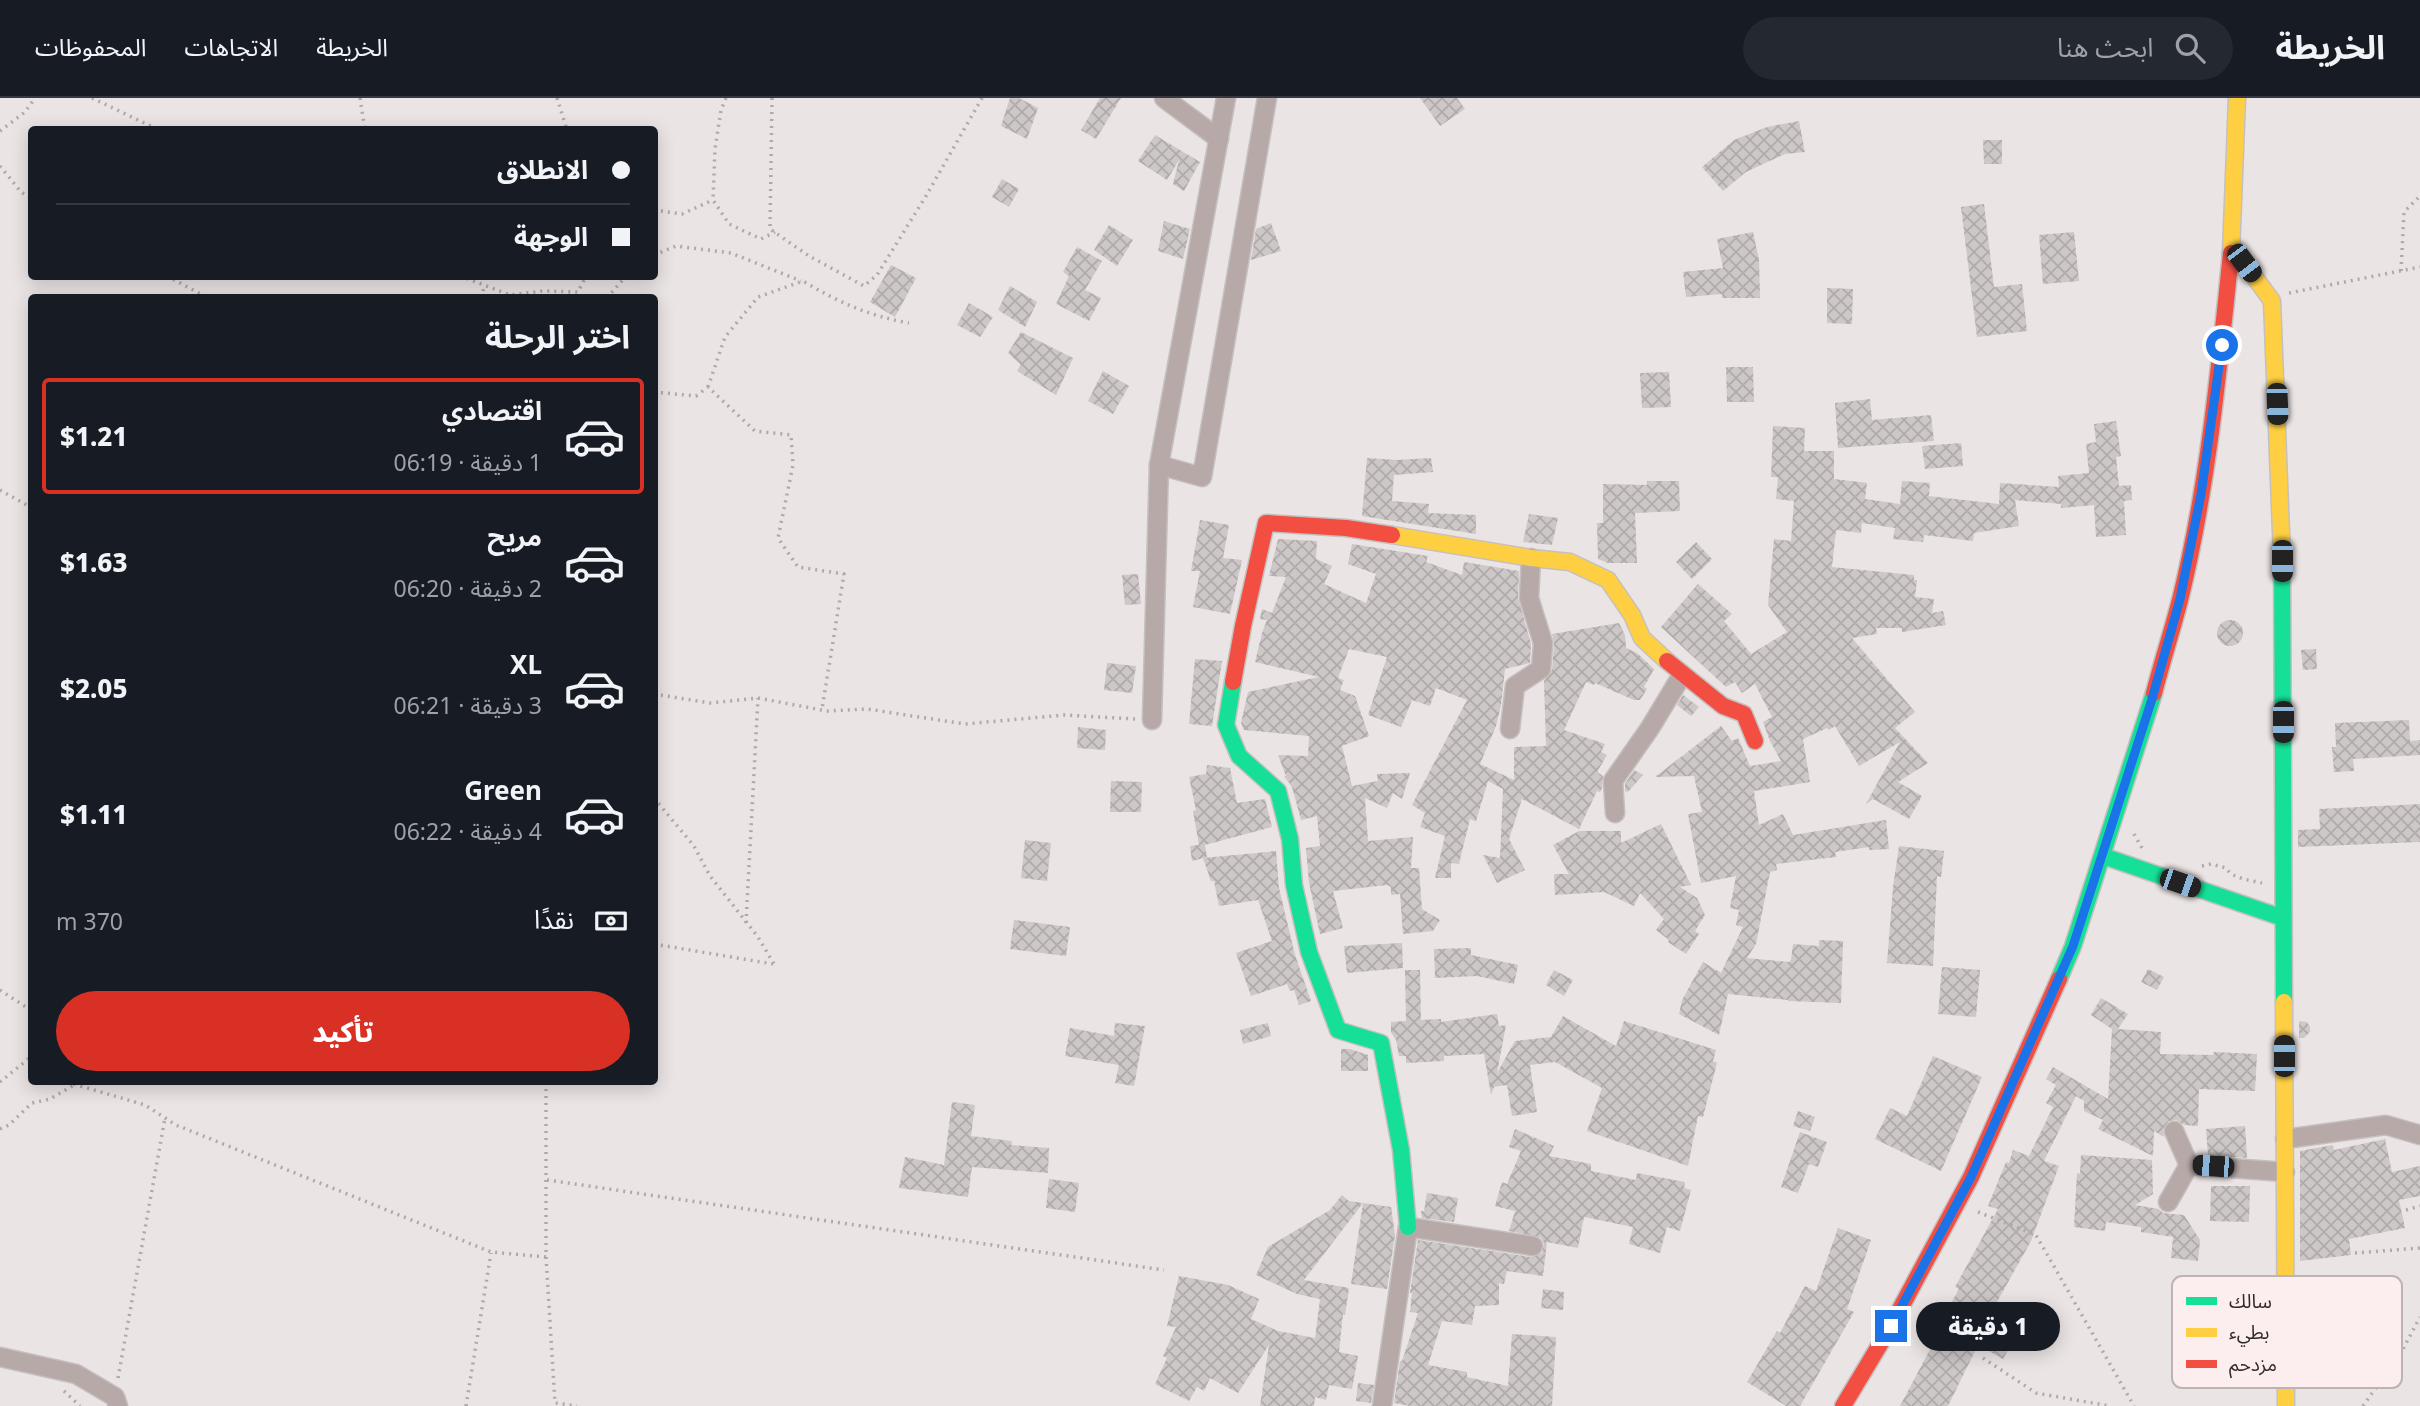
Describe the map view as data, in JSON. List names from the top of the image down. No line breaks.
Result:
{"legend":["سالك","بطيء","مزدحم"],"page":{"header":"الخريطة","search":"ابحث هنا","nav":["الخريطة","الاتجاهات","المحفوظات"],"banner":["الانطلاق","الوجهة"],"heading":"اختر الرحلة","list":[{"name":"اقتصادي","note":"1 دقيقة · 06:19","value":"$1.21"},{"name":"مريح","note":"2 دقيقة · 06:20","value":"$1.63"},{"name":"XL","note":"3 دقيقة · 06:21","value":"$2.05"},{"name":"Green","note":"4 دقيقة · 06:22","value":"$1.11"}],"pay":["نقدًا","370 m"],"buttons":"تأكيد","bubble":"1 دقيقة"}}
